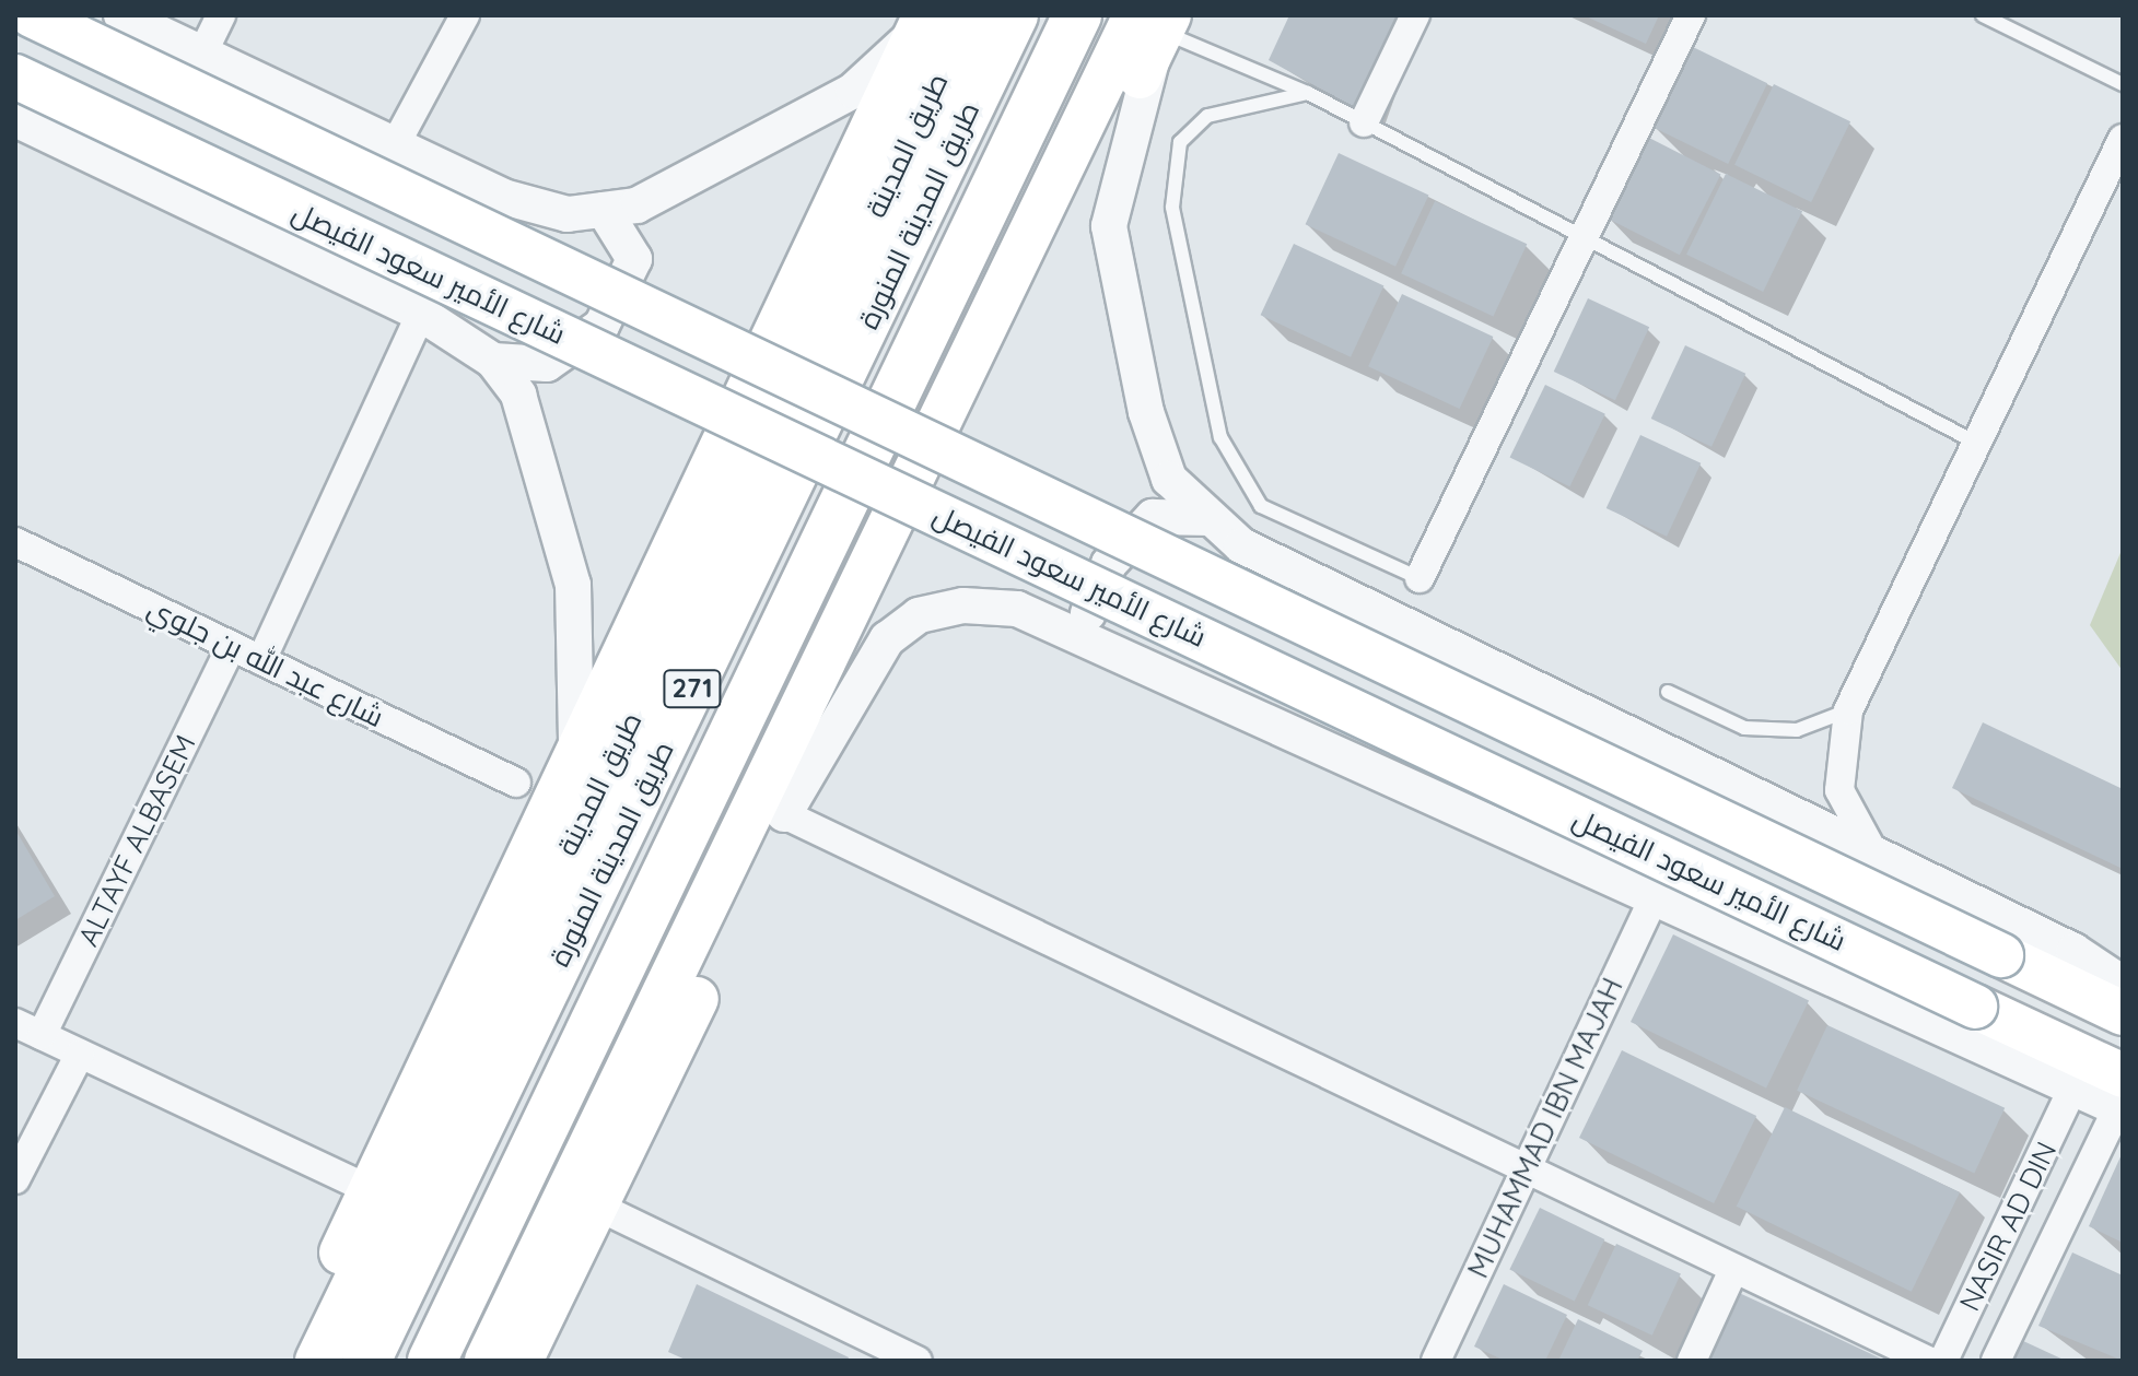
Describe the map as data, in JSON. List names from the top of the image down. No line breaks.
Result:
{"streets":{"highway":["طريق المدينة المنورة","271"],"main road":["طريق المدينة","شارع الأمير سعود الفيصل"],"street":["شارع عبد الله بن جلوي","ALTAYF ALBASEM","MUHAMMAD IBN MAJAH","NASIR AD DIN"]},"crossings":[["طريق المدينة","شارع الأمير سعود الفيصل"],["شارع الأمير سعود الفيصل","NASIR AD DIN"],["شارع عبد الله بن جلوي","ALTAYF ALBASEM"]]}
